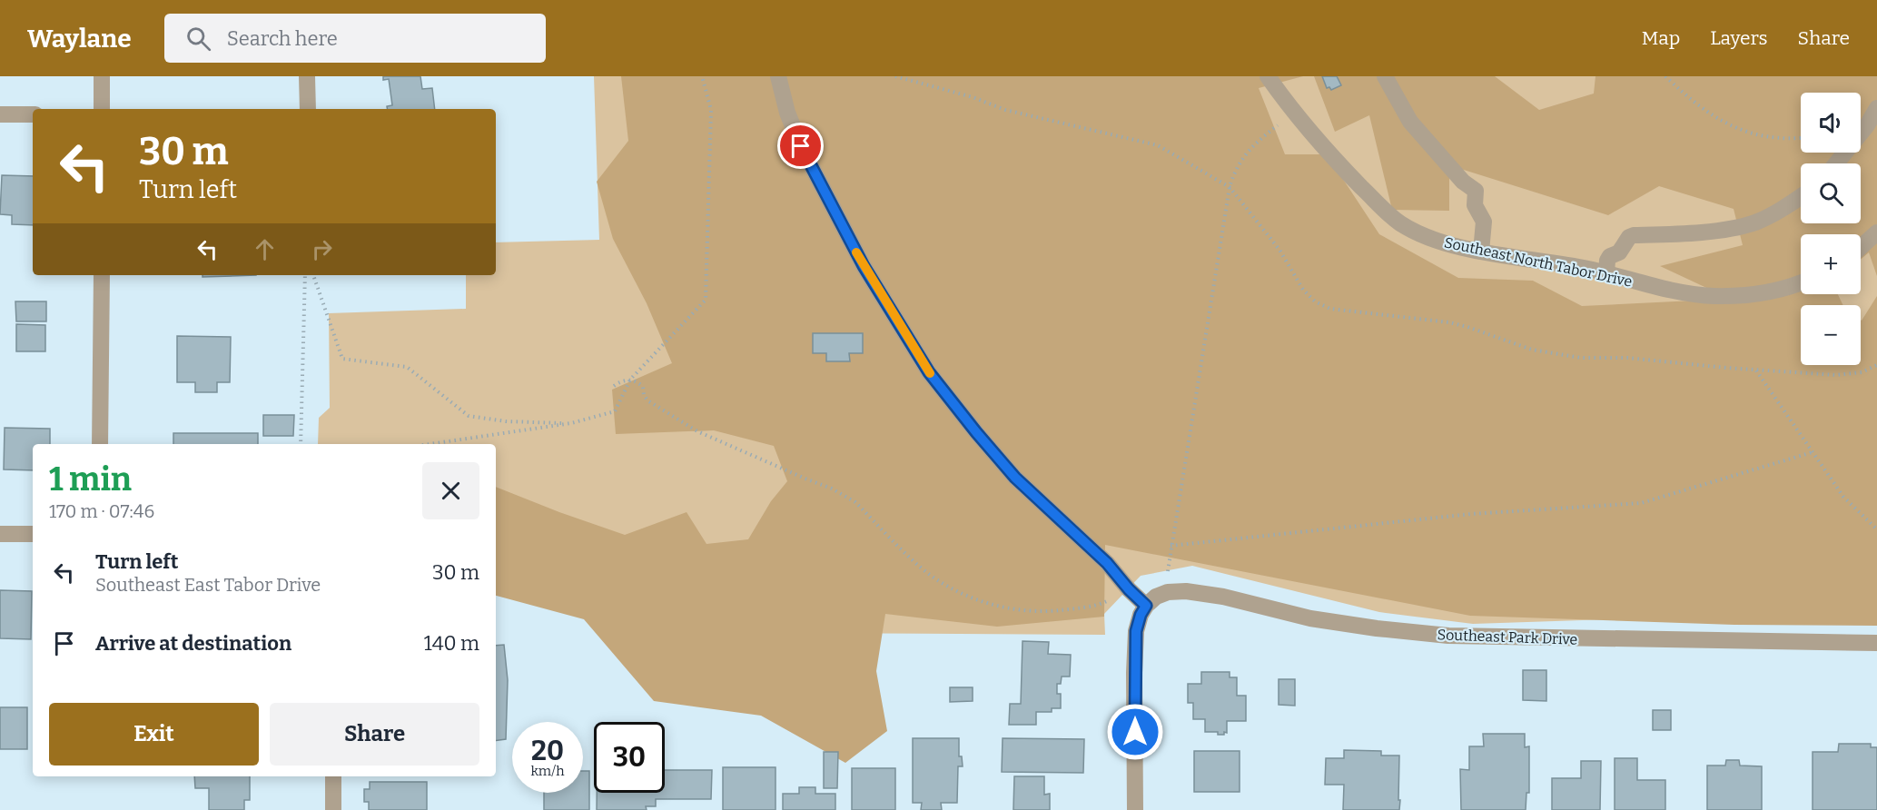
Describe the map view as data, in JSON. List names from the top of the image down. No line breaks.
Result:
{"streets":{"street":["Southeast North Tabor Drive","Southeast Park Drive"]},"page":{"header":"Waylane","search":"Search here","nav":["Map","Layers","Share"],"map_buttons":["+","−"],"turn":["30 m","Turn left"],"heading":["1 min","170 m · 07:46"],"list":[{"name":"Turn left","note":"Southeast East Tabor Drive","value":"30 m"},{"name":"Arrive at destination","value":"140 m"}],"buttons":["Exit","Share"],"speed":"20 km/h","limit":"30"}}
